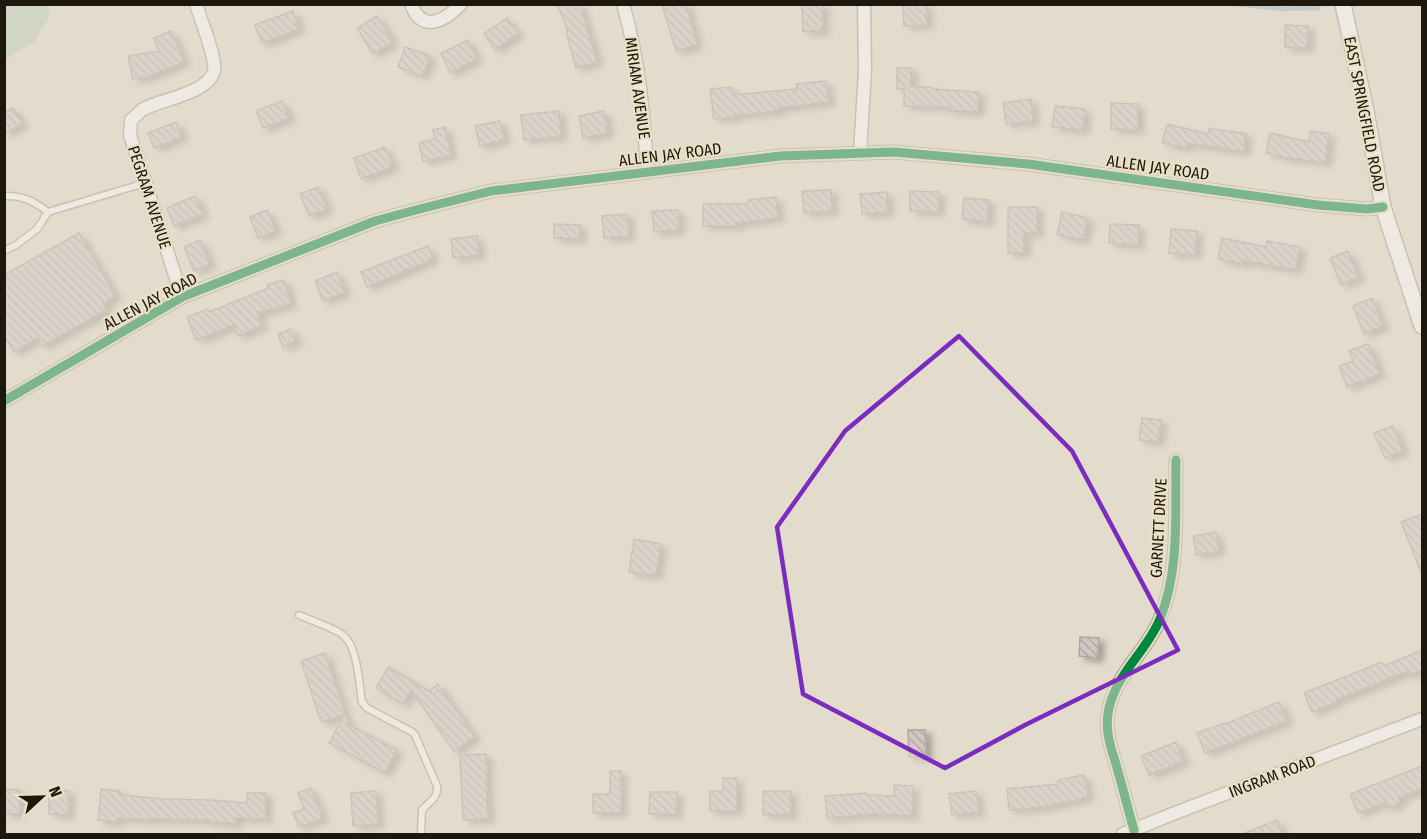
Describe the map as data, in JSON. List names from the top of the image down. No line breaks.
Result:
{"streets":{"street":["MIRIAM AVENUE","EAST SPRINGFIELD ROAD","ALLEN JAY ROAD","PEGRAM AVENUE","GARNETT DRIVE","INGRAM ROAD"]},"crossings":[["MIRIAM AVENUE","ALLEN JAY ROAD"],["EAST SPRINGFIELD ROAD","ALLEN JAY ROAD"],["ALLEN JAY ROAD","PEGRAM AVENUE"],["GARNETT DRIVE","INGRAM ROAD"]],"north":"right"}
